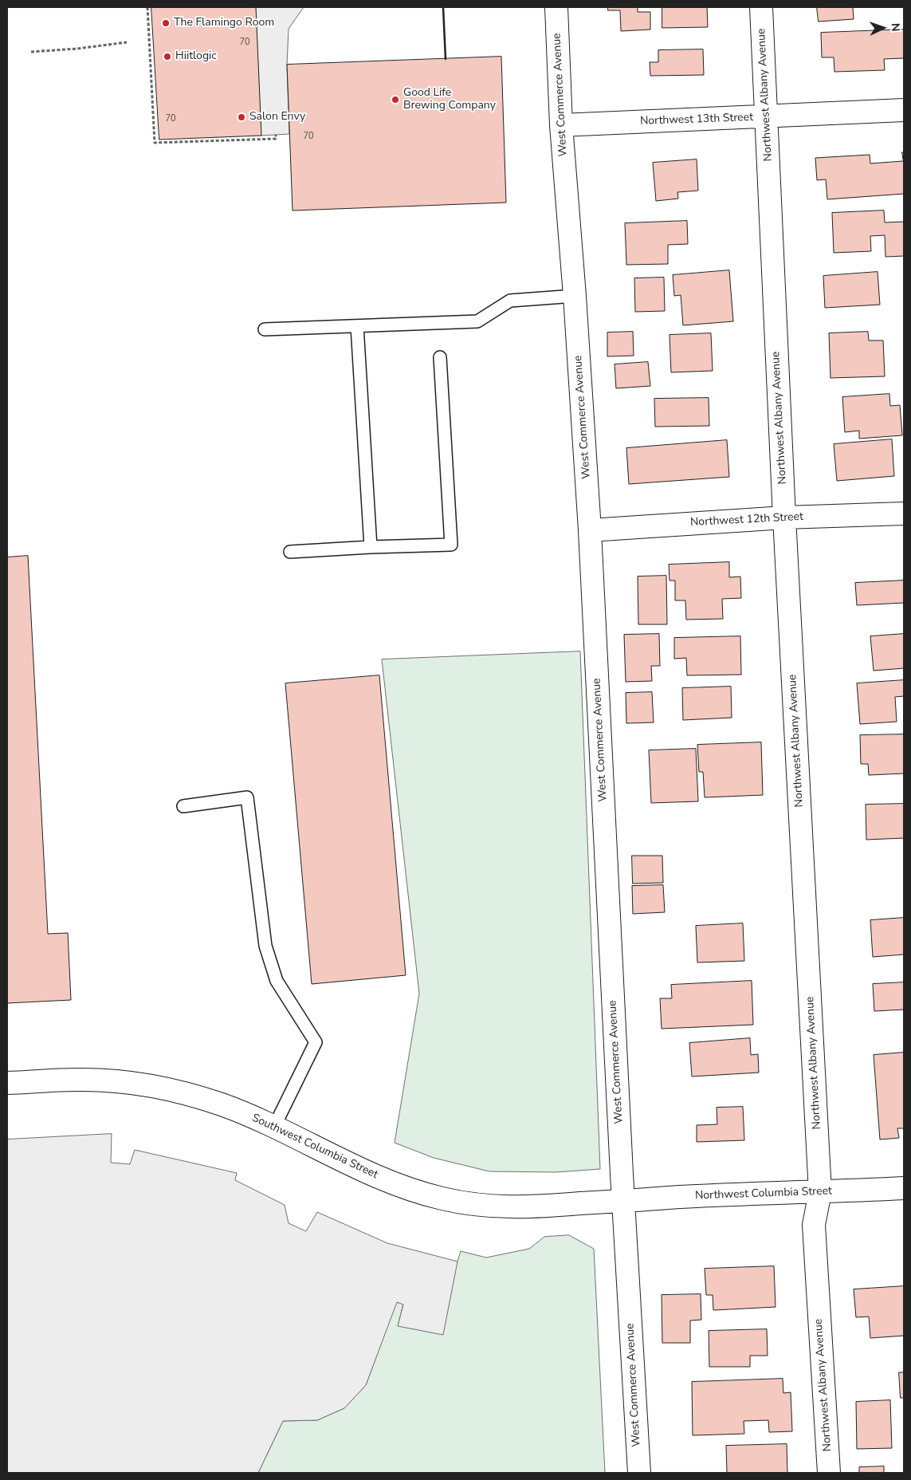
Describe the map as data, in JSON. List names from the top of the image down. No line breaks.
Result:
{"streets":{"street":["West Commerce Avenue","Northwest Albany Avenue","Northwest 13th Street","Northwest 12th Street","Southwest Columbia Street","Northwest Columbia Street"]},"crossings":[["West Commerce Avenue","Northwest 13th Street"],["West Commerce Avenue","Northwest 12th Street"],["West Commerce Avenue","Southwest Columbia Street"],["West Commerce Avenue","Northwest Columbia Street"],["Northwest Albany Avenue","Northwest 13th Street"],["Northwest Albany Avenue","Northwest 12th Street"],["Northwest Albany Avenue","Northwest Columbia Street"],["Southwest Columbia Street","Northwest Columbia Street"]],"places":["The Flamingo Room","Hiitlogic","Good Life Brewing Company","Salon Envy"],"house_numbers":["70","70","70"],"north":"right"}
